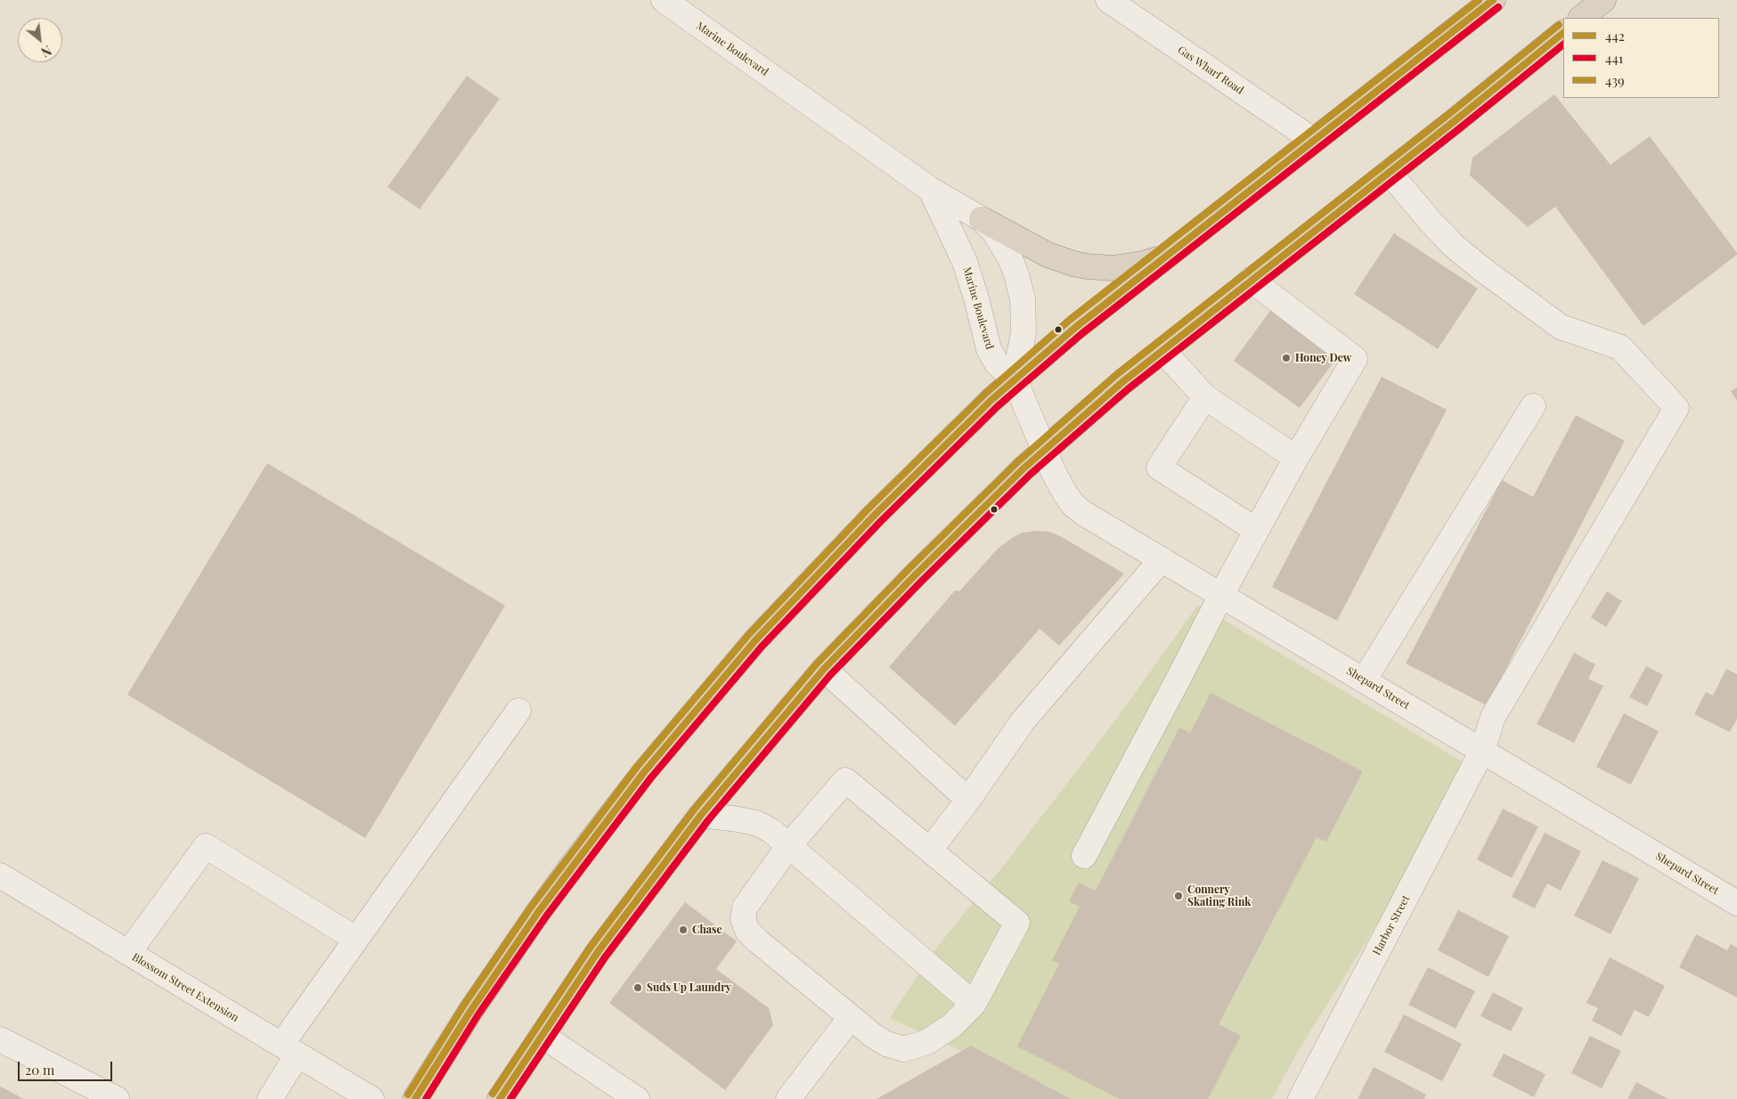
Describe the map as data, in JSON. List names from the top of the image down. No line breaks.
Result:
{"streets":{"street":["Marine Boulevard","Gas Wharf Road","Shepard Street","Harbor Street","Blossom Street Extension"]},"crossings":[["Marine Boulevard","Shepard Street"],["Shepard Street","Harbor Street"]],"places":["Honey Dew","Connery Skating Rink","Chase","Suds Up Laundry"],"lines":["transit line 442","transit line 439","transit line 441"],"legend":["442","441","439"],"scale_bar":"20 m","north":"bottom right"}
